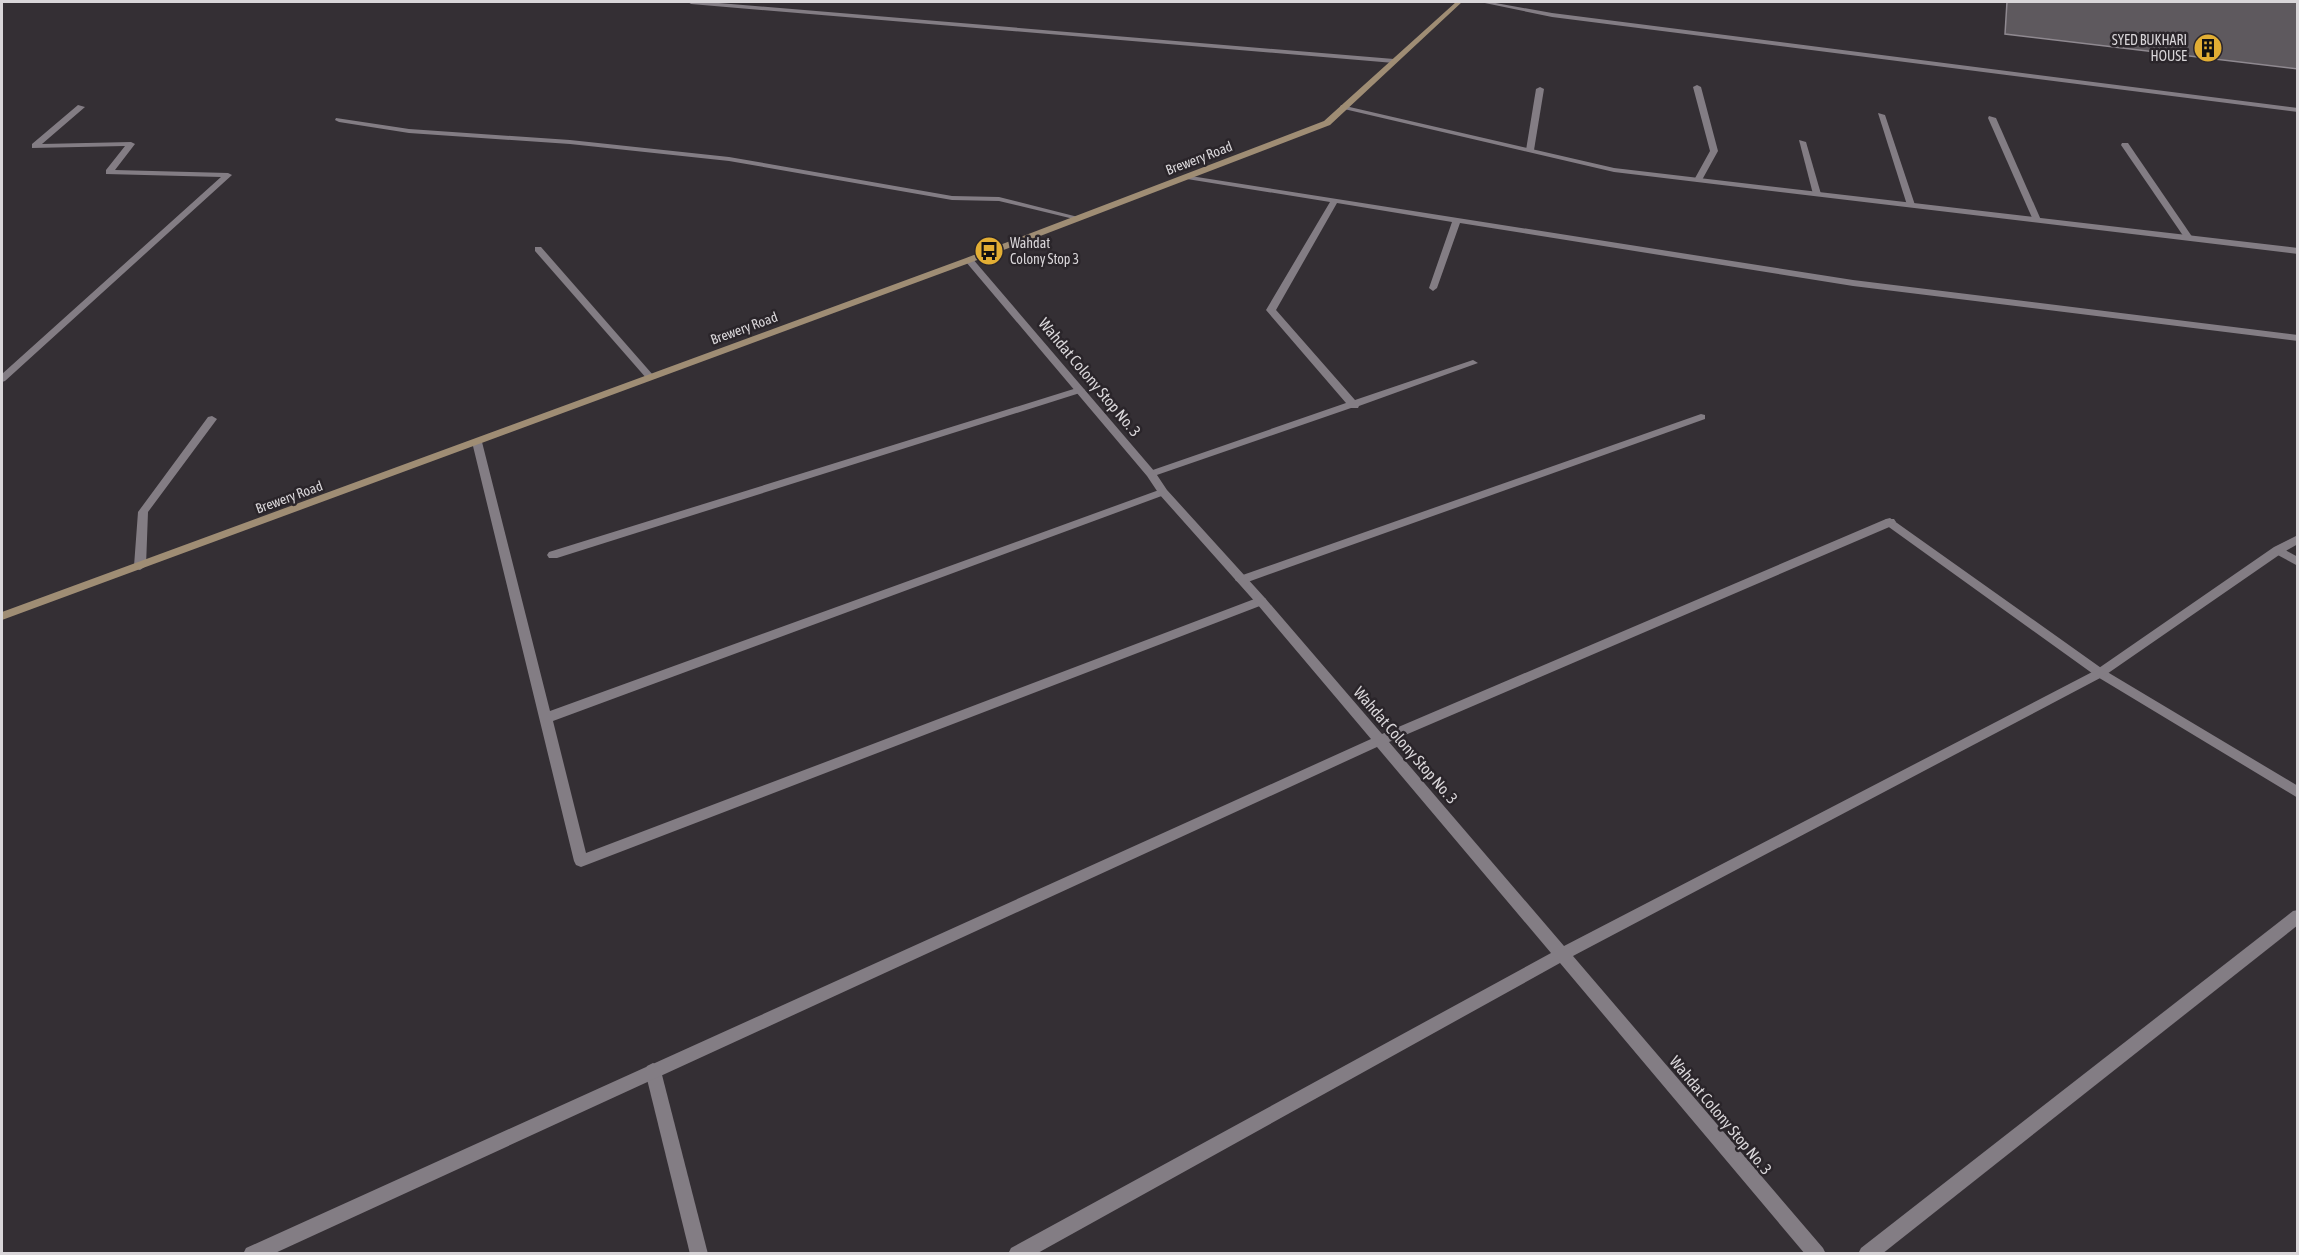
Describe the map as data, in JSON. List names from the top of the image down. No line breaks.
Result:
{"streets":{"main road":["Brewery Road"],"street":["Wahdat Colony Stop No. 3"]},"crossings":[["Brewery Road","Wahdat Colony Stop No. 3"]],"places":{"building":["SYED BUKHARI HOUSE"],"bus stop":["Wahdat Colony Stop 3"]}}
